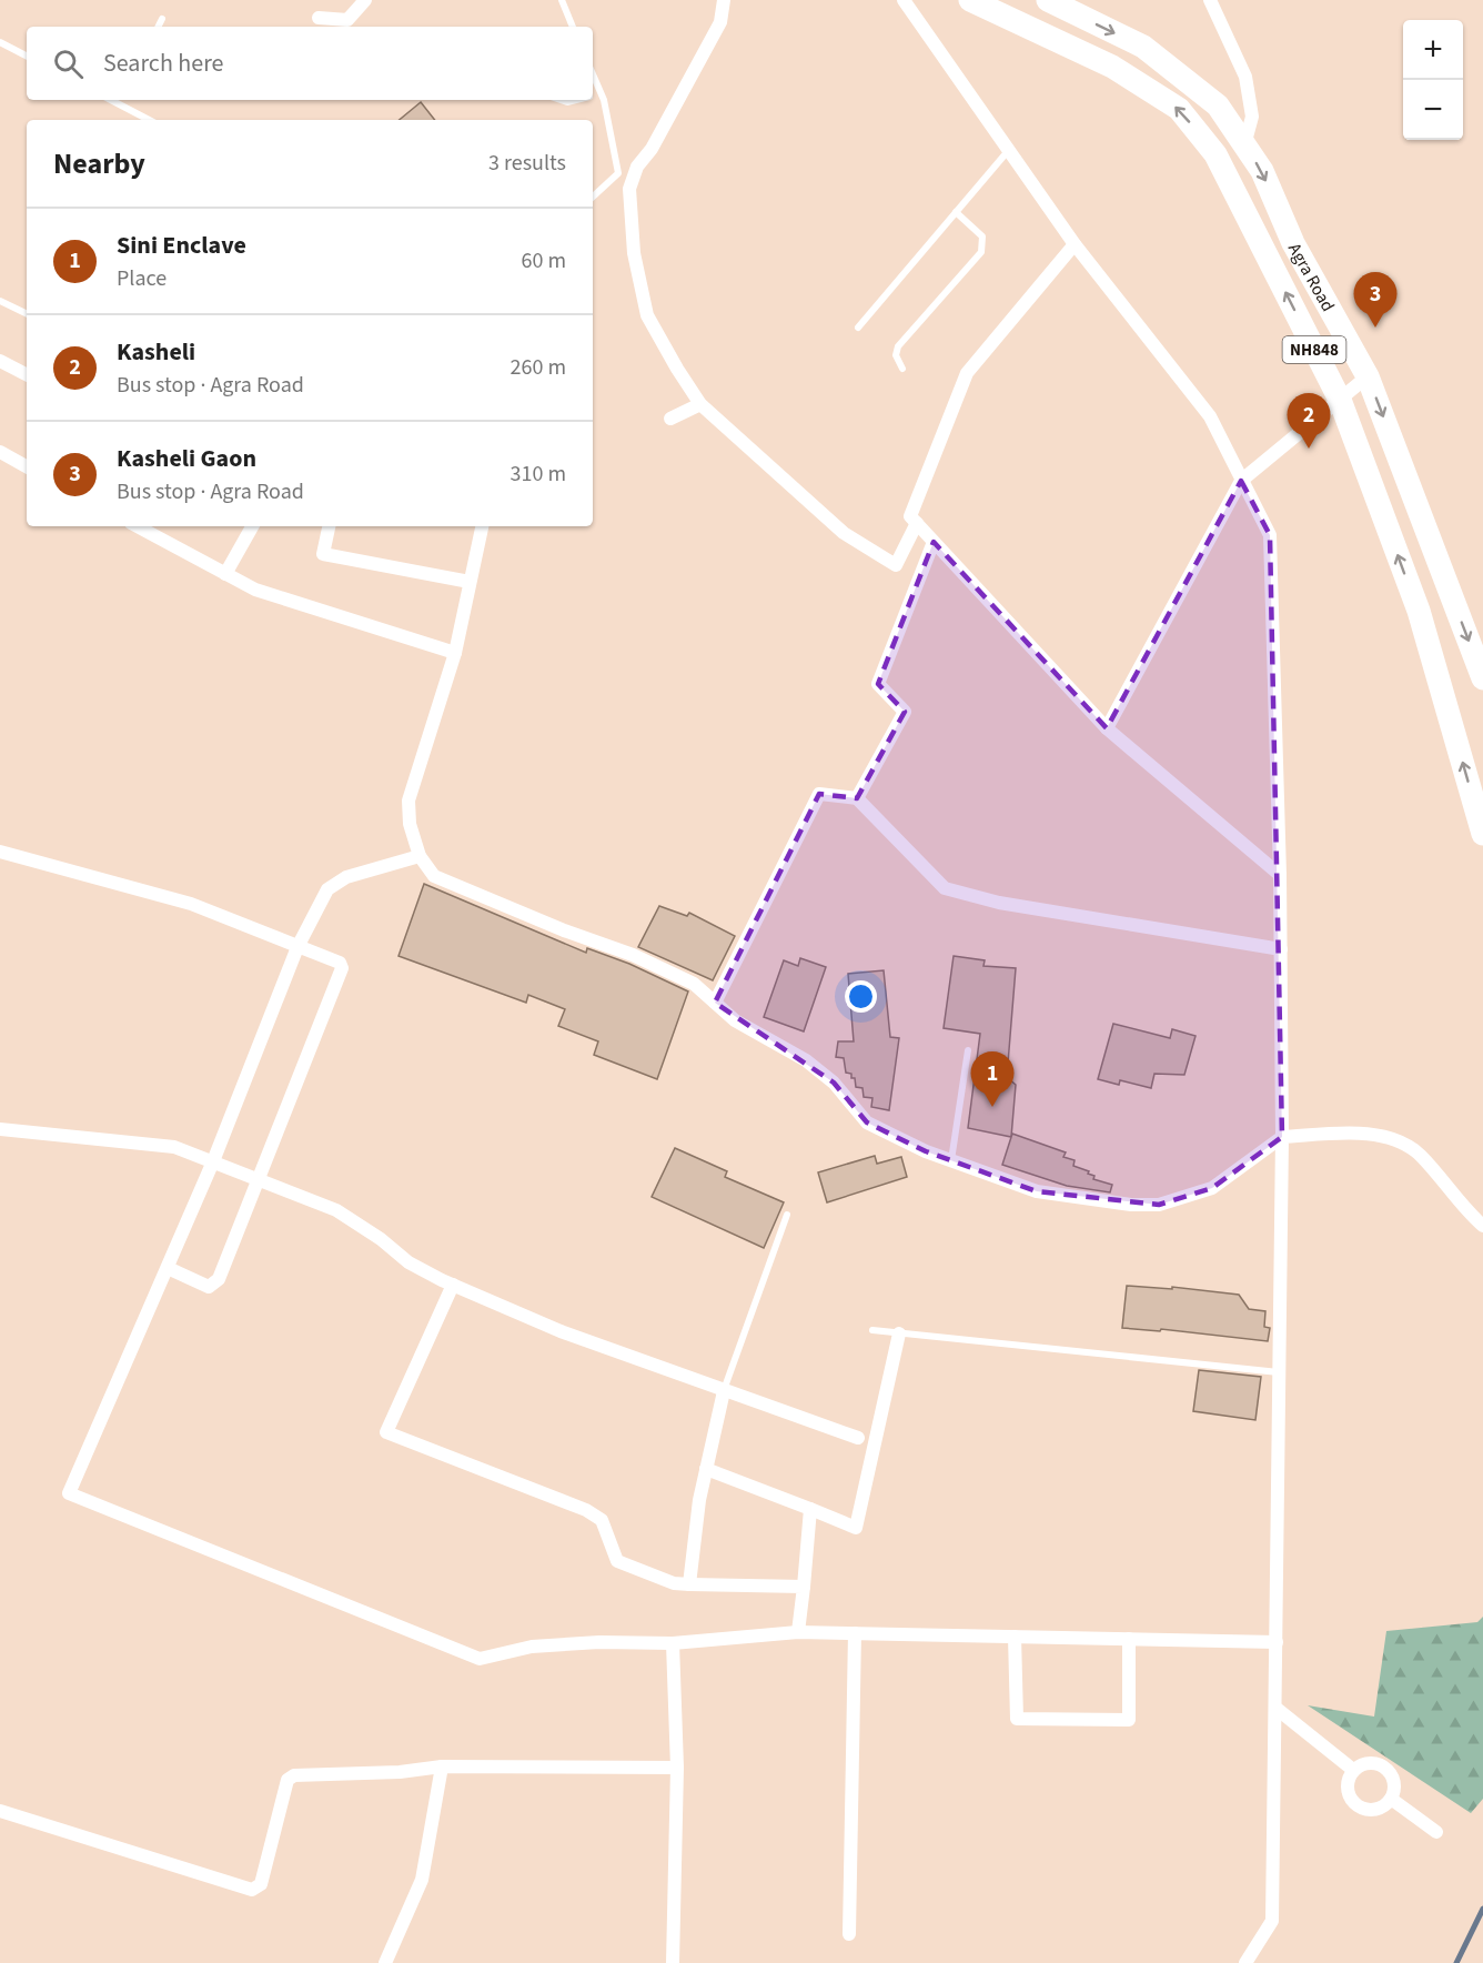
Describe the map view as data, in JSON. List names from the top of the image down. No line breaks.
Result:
{"streets":{"highway":["Agra Road","NH848"]},"page":{"map_buttons":["+","−"],"search":"Search here","heading":["Nearby","3 results"],"list":[{"mark":"1","name":"Sini Enclave","note":"Place","value":"60 m"},{"mark":"2","name":"Kasheli","note":"Bus stop · Agra Road","value":"260 m"},{"mark":"3","name":"Kasheli Gaon","note":"Bus stop · Agra Road","value":"310 m"}],"pins":["3","2","1"]}}
